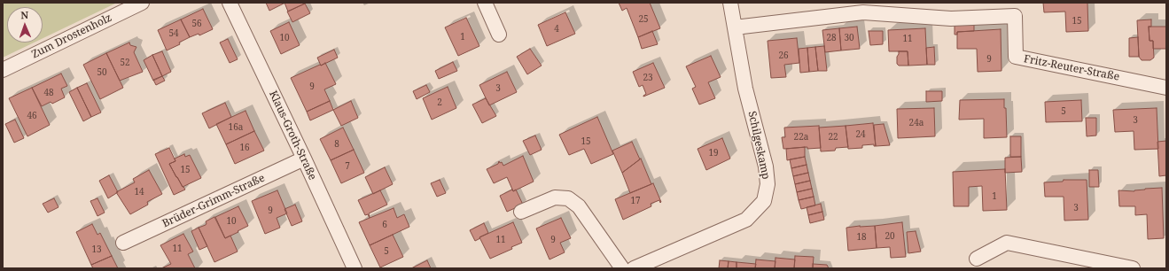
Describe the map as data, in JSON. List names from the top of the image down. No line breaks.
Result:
{"streets":{"street":["Zum Drostenholz","Fritz-Reuter-Straße","Klaus-Groth-Straße","Schilgeskamp","Brüder-Grimm-Straße"]},"crossings":[["Fritz-Reuter-Straße","Schilgeskamp"],["Klaus-Groth-Straße","Brüder-Grimm-Straße"]],"house_numbers":["25","15","56","4","54","1","10","28","30","11","26","9","52","50","23","9","3","48","2","5","46","3","24a","16a","24","22a","22","15","8","16","19","7","15","14","1","17","3","9","10","6","20","18","11","9","11","13","5"],"north":"top"}
